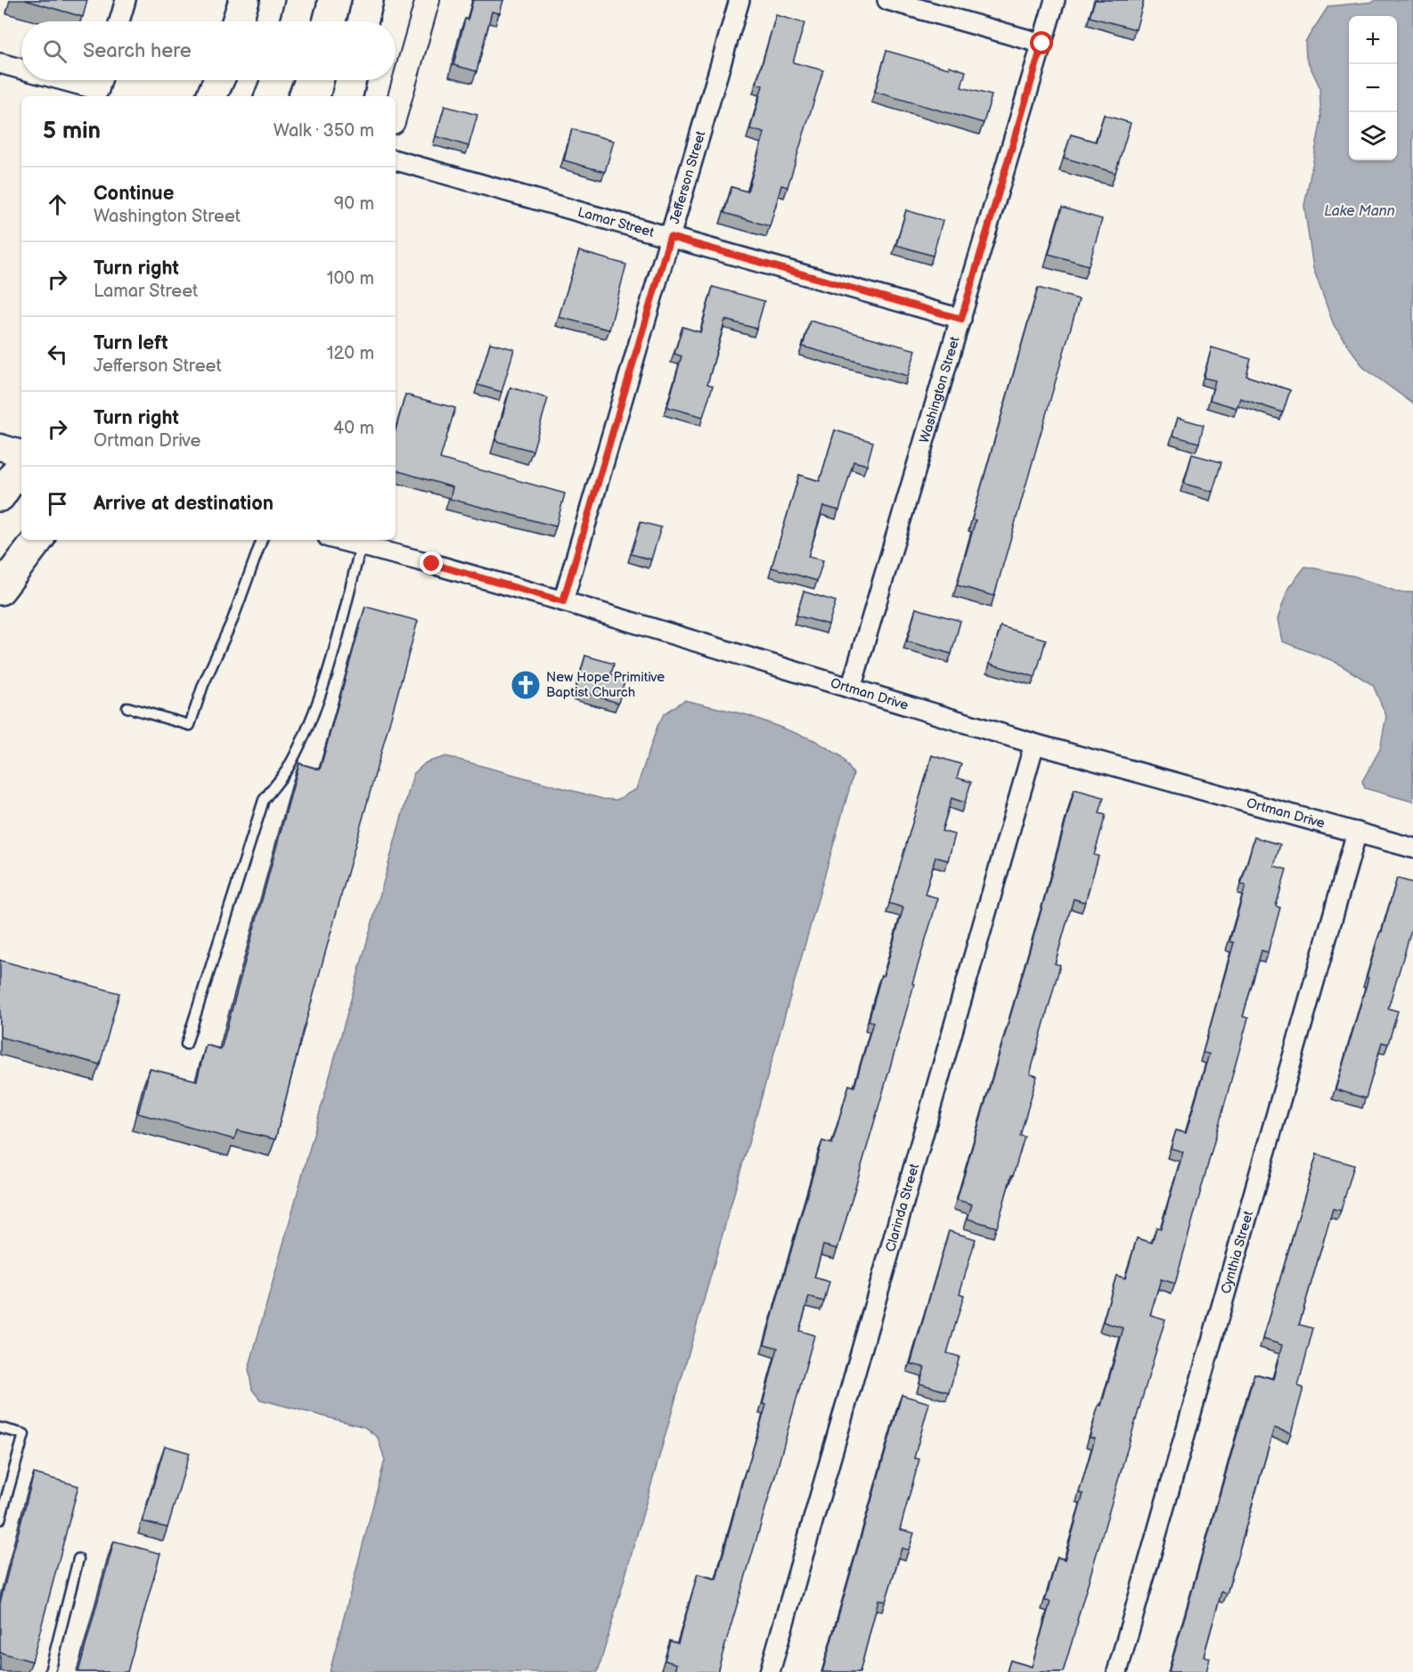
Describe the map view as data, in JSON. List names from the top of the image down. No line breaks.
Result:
{"streets":{"street":["Jefferson Street","Lamar Street","Washington Street","Ortman Drive","Clarinda Street","Cynthia Street"]},"crossings":[["Jefferson Street","Lamar Street"],["Jefferson Street","Ortman Drive"],["Lamar Street","Washington Street"],["Washington Street","Ortman Drive"],["Ortman Drive","Clarinda Street"],["Ortman Drive","Cynthia Street"]],"water":["Lake Mann"],"places":{"church":["New Hope Primitive Baptist Church"]},"page":{"map_buttons":["+","−"],"search":"Search here","heading":["5 min","Walk · 350 m"],"list":[["Continue","Washington Street","90 m"],["Turn right","Lamar Street","100 m"],["Turn left","Jefferson Street","120 m"],["Turn right","Ortman Drive","40 m"],"Arrive at destination"]}}
